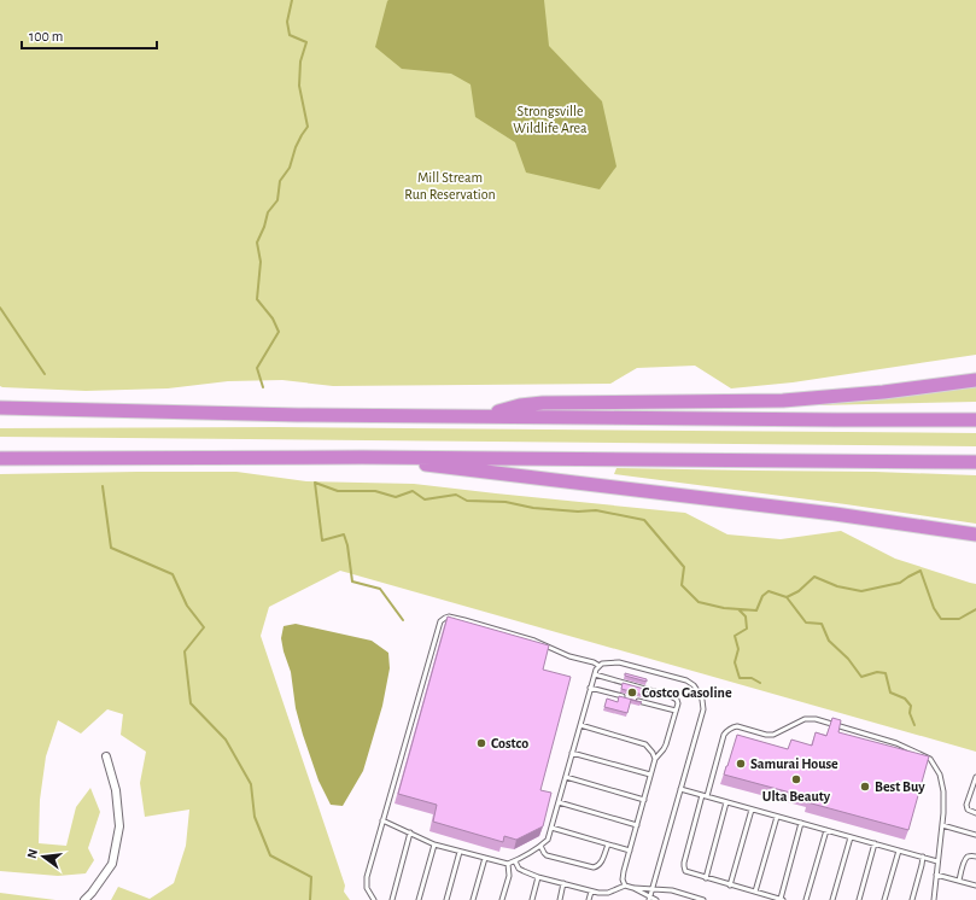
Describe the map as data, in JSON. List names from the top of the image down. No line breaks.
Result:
{"parks":["Strongsville Wildlife Area","Mill Stream Run Reservation"],"places":["Costco Gasoline","Costco","Samurai House","Ulta Beauty","Best Buy"],"scale_bar":"100 m","north":"left"}
